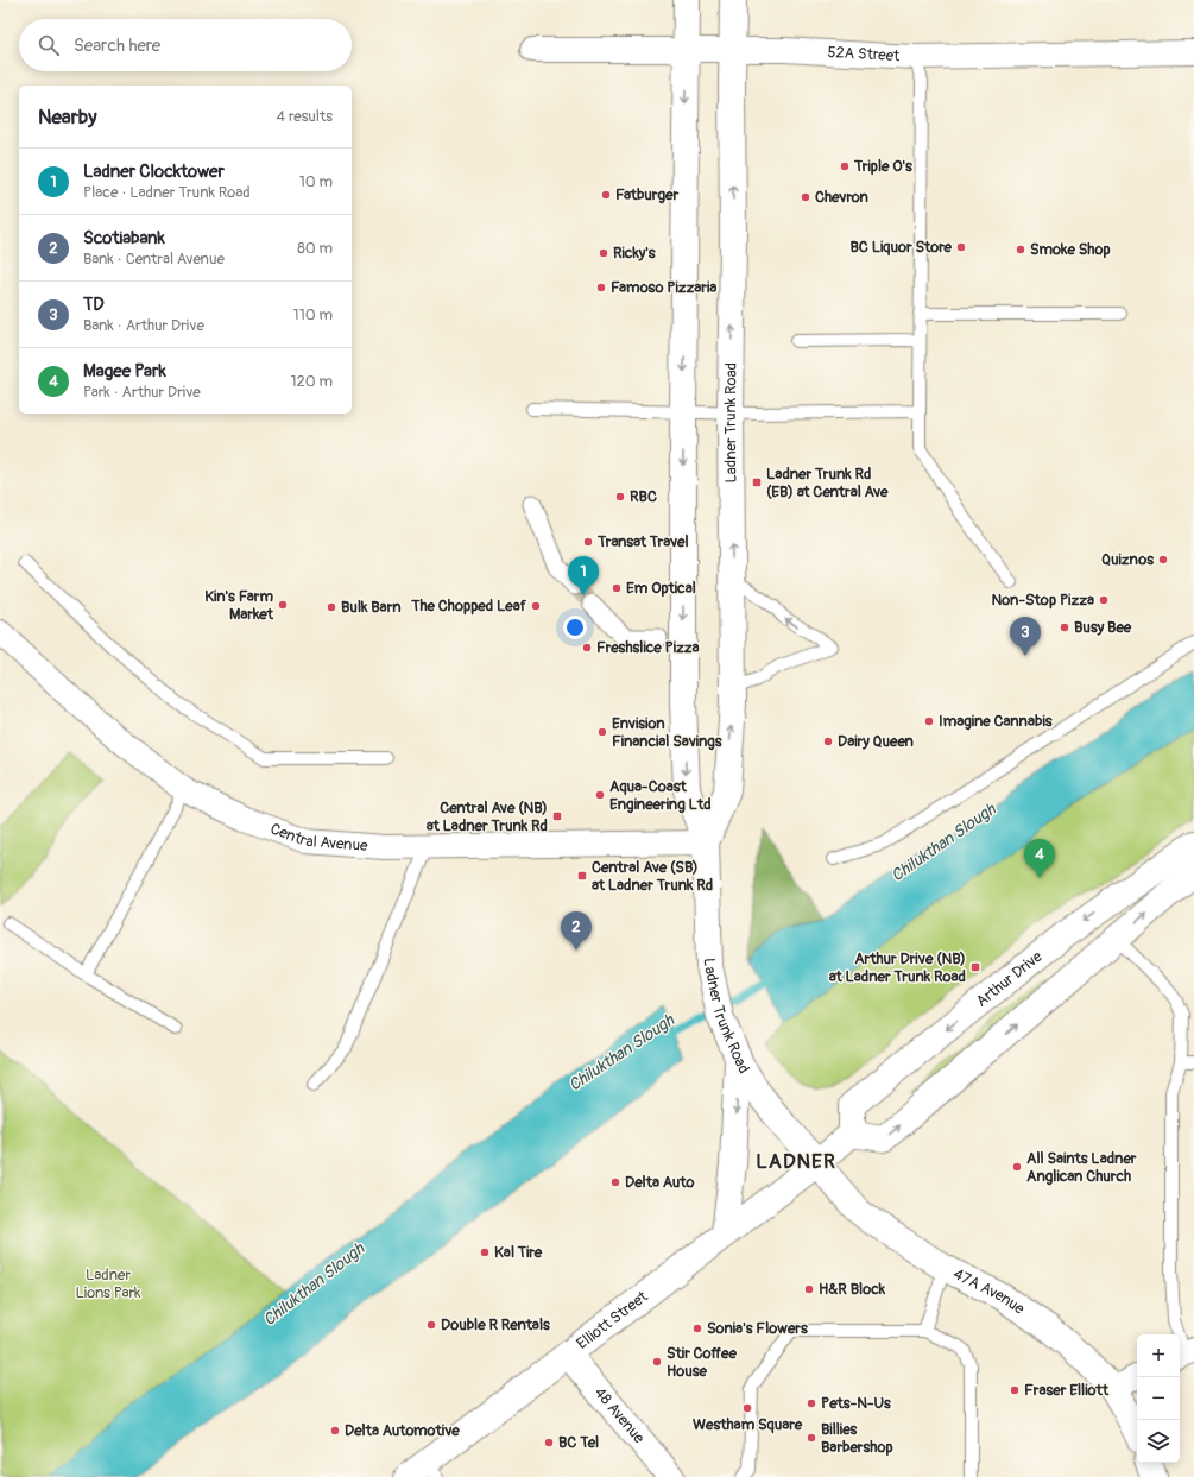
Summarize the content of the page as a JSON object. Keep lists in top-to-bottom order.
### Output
{
  "streets": {
    "main road": [
      "Ladner Trunk Road",
      "Arthur Drive",
      "47A Avenue",
      "Elliott Street",
      "48 Avenue"
    ],
    "street": ["52A Street", "Central Avenue"]
  },
  "crossings": [
    ["52A Street", "Ladner Trunk Road"],
    ["Ladner Trunk Road", "Central Avenue"],
    ["Ladner Trunk Road", "47A Avenue"],
    ["Ladner Trunk Road", "Elliott Street"],
    ["47A Avenue", "Elliott Street"],
    ["Elliott Street", "48 Avenue"]
  ],
  "districts": ["LADNER"],
  "water": ["Chilukthan Slough"],
  "parks": ["Ladner Lions Park"],
  "places": {
    "other": [
      "Triple O's",
      "Fatburger",
      "Chevron",
      "BC Liquor Store",
      "Smoke Shop",
      "Ricky's",
      "Famoso Pizzaria",
      "RBC",
      "Transat Travel",
      "Quiznos",
      "Em Optical",
      "Non-Stop Pizza",
      "Kin's Farm Market",
      "The Chopped Leaf",
      "Bulk Barn",
      "Busy Bee",
      "Freshslice Pizza",
      "Imagine Cannabis",
      "Envision Financial Savings",
      "Dairy Queen",
      "Aqua-Coast Engineering Ltd",
      "All Saints Ladner Anglican Church",
      "Delta Auto",
      "Kal Tire",
      "H&R Block",
      "Double R Rentals",
      "Sonia's Flowers",
      "Stir Coffee House",
      "Fraser Elliott",
      "Pets-N-Us",
      "Westham Square",
      "Delta Automotive",
      "Billies Barbershop",
      "BC Tel"
    ],
    "transit": [
      "Ladner Trunk Rd (EB) at Central Ave",
      "Central Ave (NB) at Ladner Trunk Rd",
      "Central Ave (SB) at Ladner Trunk Rd",
      "Arthur Drive (NB) at Ladner Trunk Road"
    ]
  },
  "page": {
    "search": "Search here",
    "heading": ["Nearby", "4 results"],
    "list": [
      {
        "mark": "1",
        "name": "Ladner Clocktower",
        "note": "Place · Ladner Trunk Road",
        "value": "10 m"
      },
      {
        "mark": "2",
        "name": "Scotiabank",
        "note": "Bank · Central Avenue",
        "value": "80 m"
      },
      {
        "mark": "3",
        "name": "TD",
        "note": "Bank · Arthur Drive",
        "value": "110 m"
      },
      {
        "mark": "4",
        "name": "Magee Park",
        "note": "Park · Arthur Drive",
        "value": "120 m"
      }
    ],
    "pins": [
      "1",
      "3",
      "4",
      "2"
    ],
    "map_buttons": ["+", "−"]
  }
}
